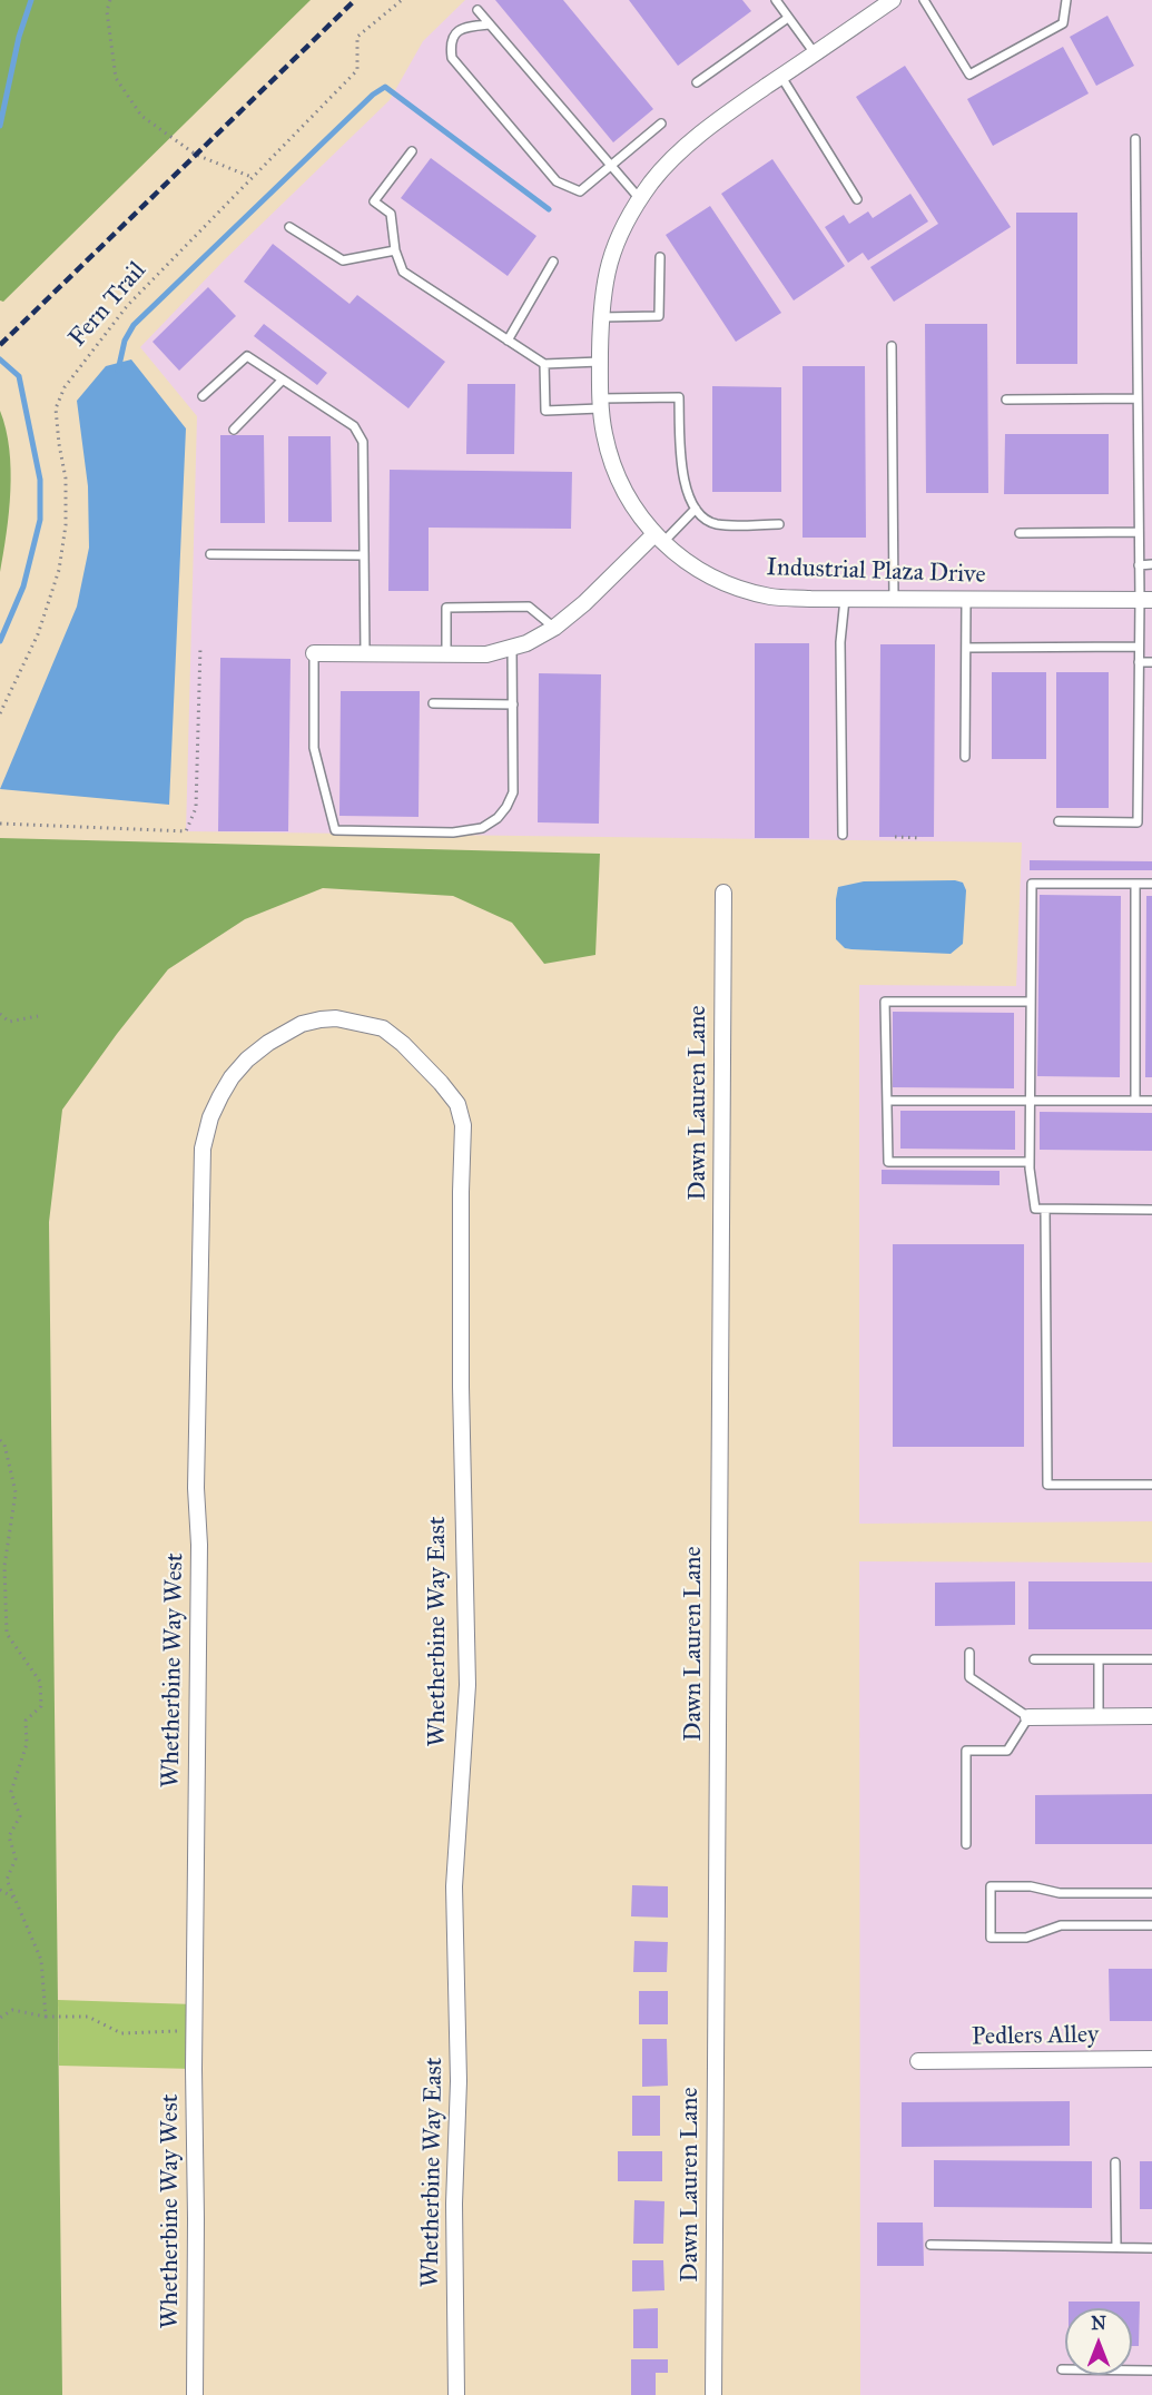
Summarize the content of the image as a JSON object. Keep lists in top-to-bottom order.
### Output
{
  "streets": {
    "street": [
      "Industrial Plaza Drive",
      "Dawn Lauren Lane",
      "Whetherbine Way East",
      "Whetherbine Way West",
      "Pedlers Alley"
    ],
    "path": ["Fern Trail"]
  },
  "crossings": [
    ["Whetherbine Way East", "Whetherbine Way West"]
  ],
  "north": "top"
}
